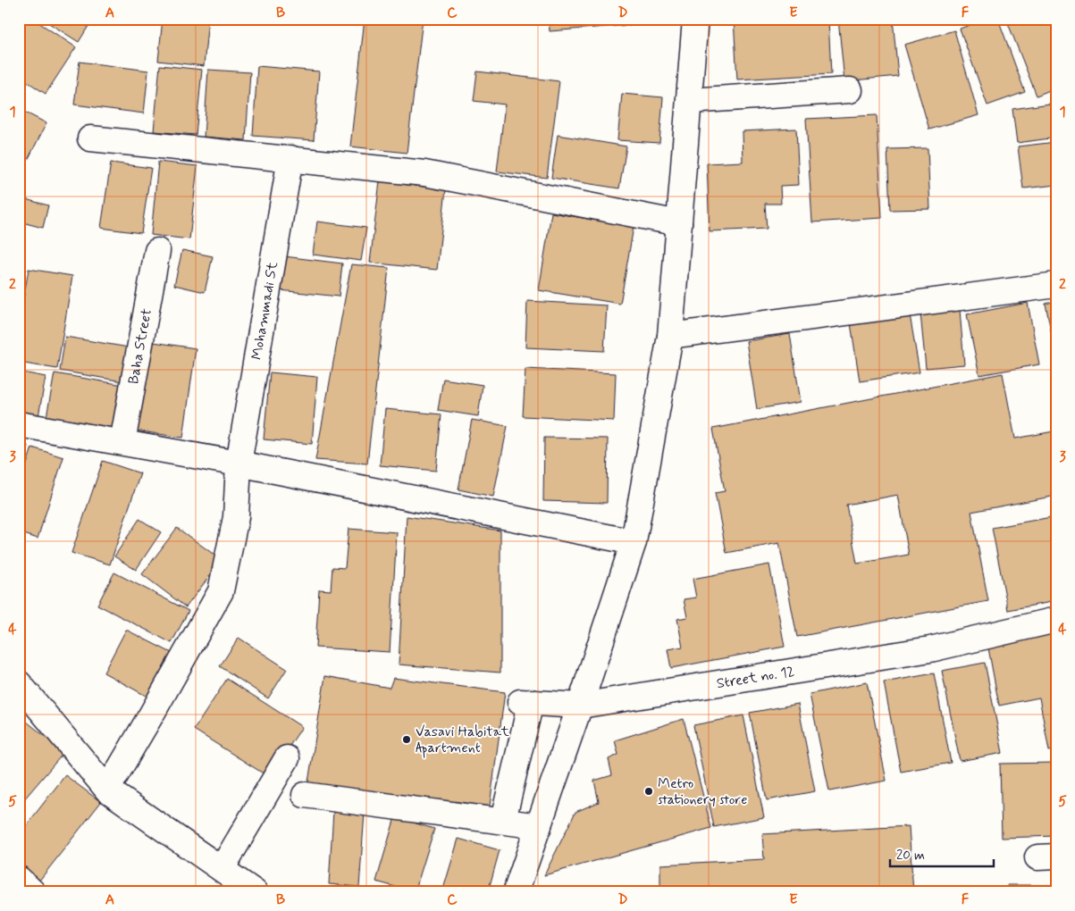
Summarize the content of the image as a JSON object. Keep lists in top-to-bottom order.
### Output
{
  "streets": {
    "street": ["Mohammadi St", "Baha Street", "Street no. 12"]
  },
  "places": ["Vasavi Habitat Apartment", "Metro stationery store"],
  "scale_bar": "20 m",
  "grid": {
    "columns": [
      "A",
      "B",
      "C",
      "D",
      "E",
      "F"
    ],
    "rows": [
      "1",
      "2",
      "3",
      "4",
      "5"
    ]
  }
}
